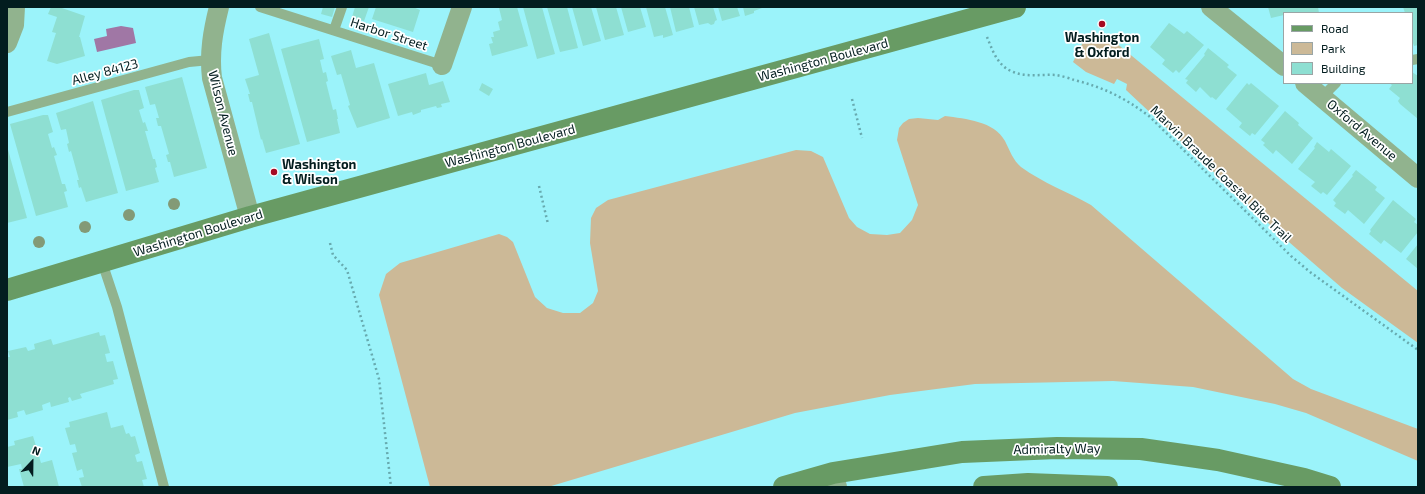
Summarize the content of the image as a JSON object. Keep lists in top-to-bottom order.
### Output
{
  "streets": {
    "main road": ["Washington Boulevard", "Admiralty Way"],
    "street": ["Wilson Avenue", "Oxford Avenue"],
    "lane": ["Harbor Street", "Alley 84123"],
    "path": ["Marvin Braude Coastal Bike Trail"]
  },
  "crossings": [
    ["Washington Boulevard", "Wilson Avenue"],
    ["Alley 84123", "Wilson Avenue"]
  ],
  "places": ["Washington & Oxford", "Washington & Wilson"],
  "legend": ["Road", "Park", "Building"],
  "north": "top"
}
